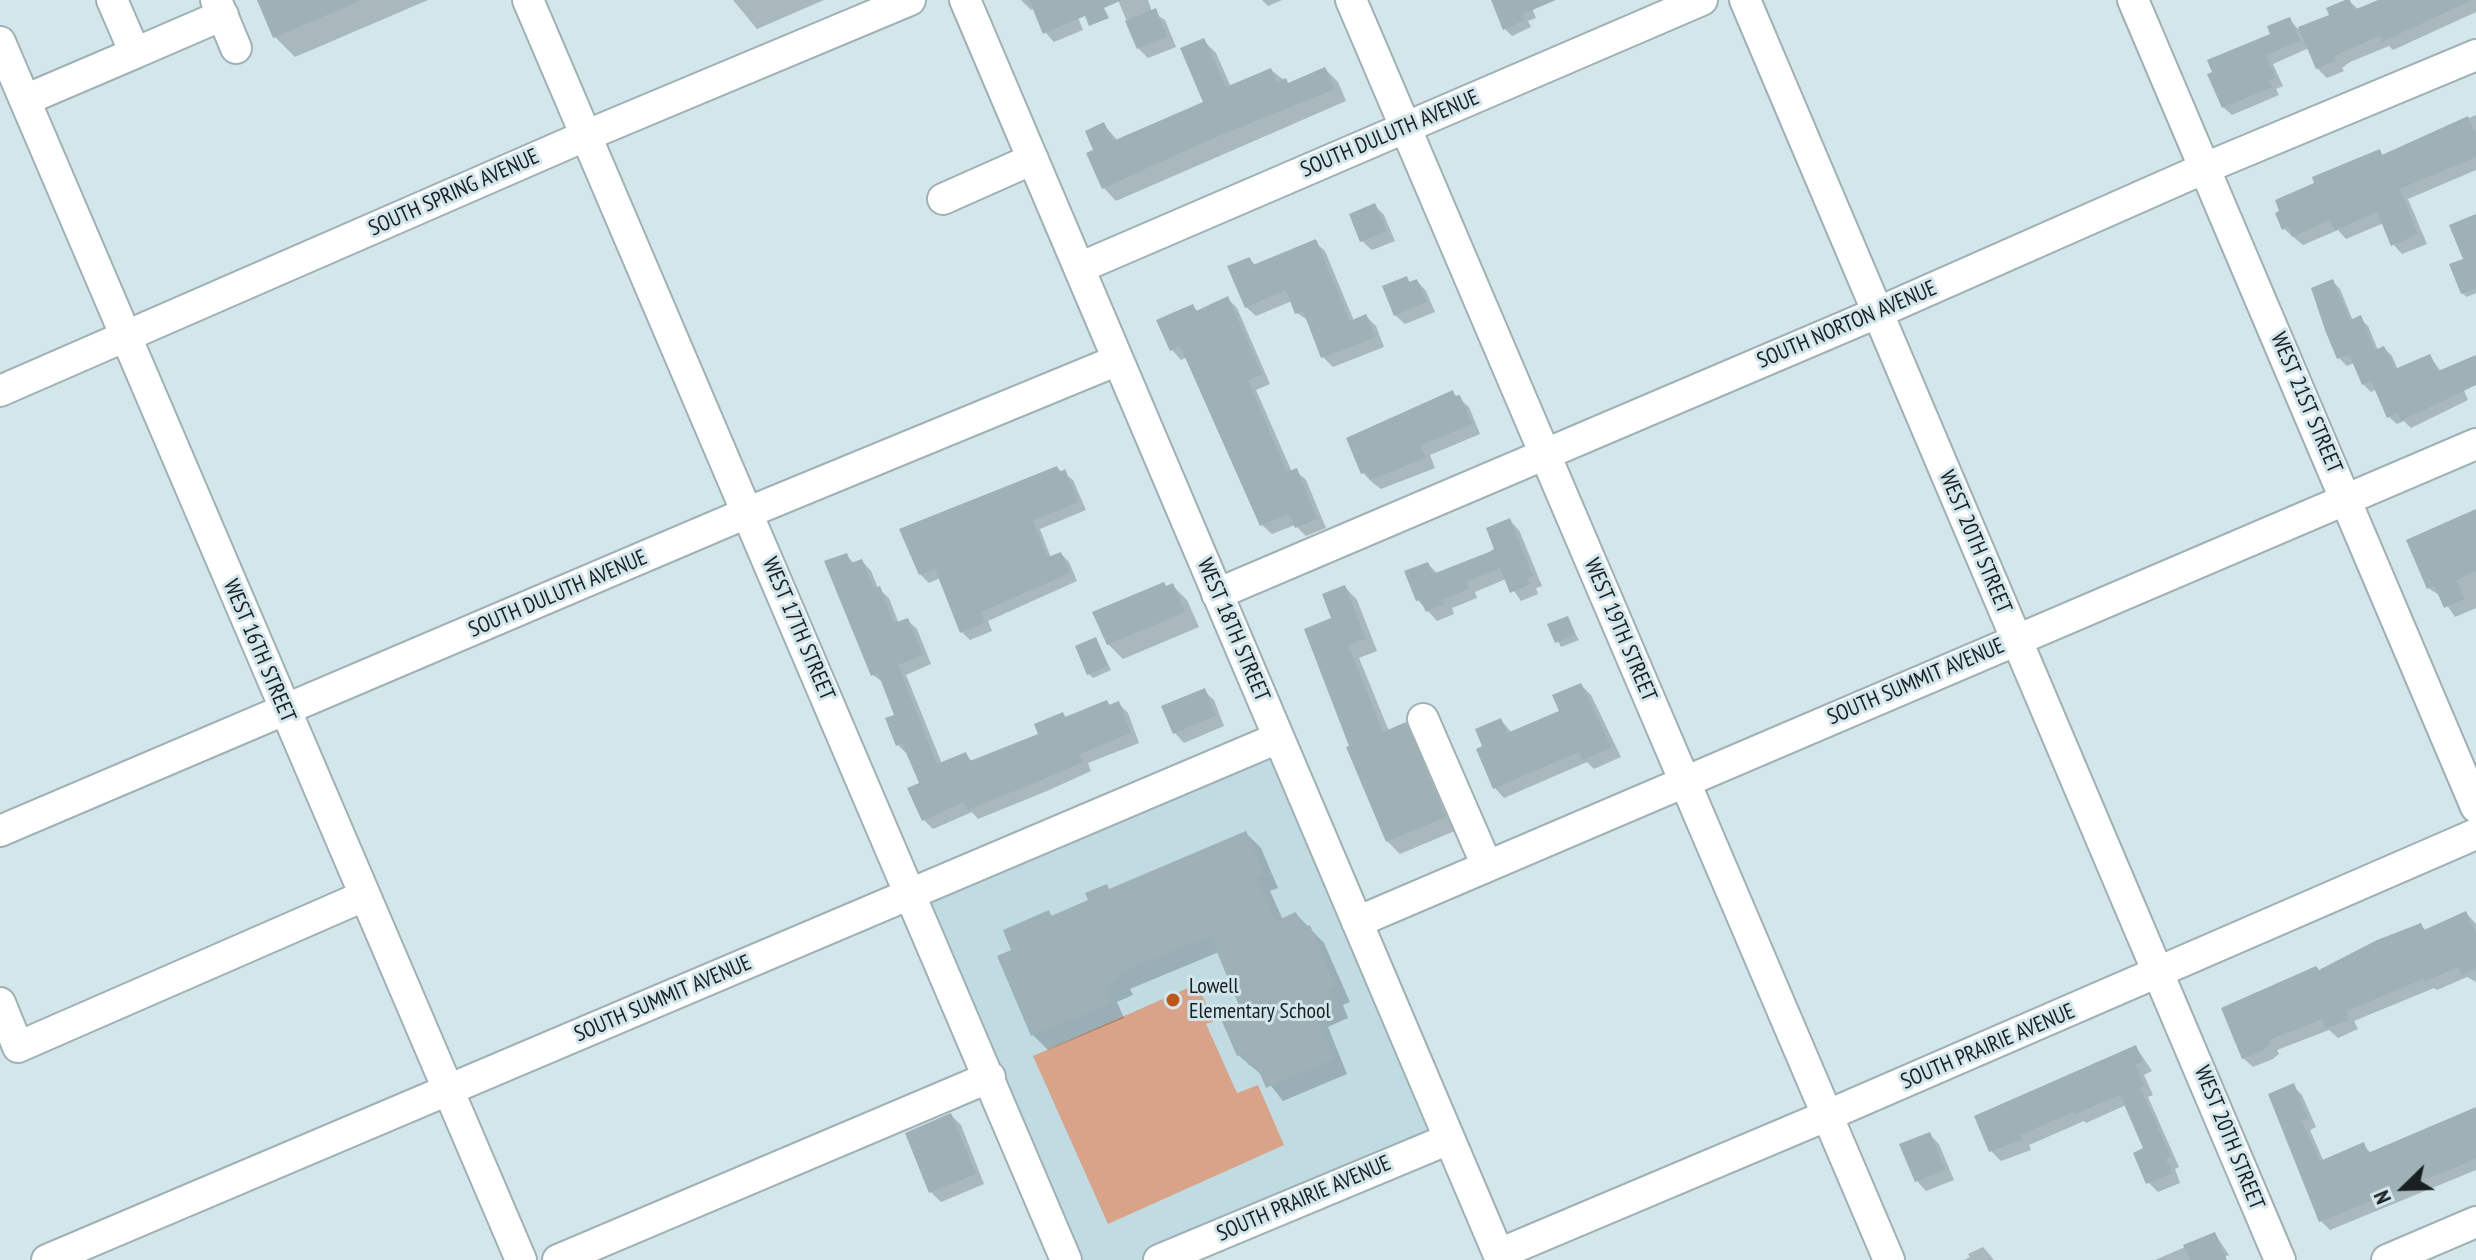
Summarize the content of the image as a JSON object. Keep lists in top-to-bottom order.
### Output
{
  "streets": {
    "street": [
      "SOUTH DULUTH AVENUE",
      "SOUTH SPRING AVENUE",
      "SOUTH NORTON AVENUE",
      "WEST 21ST STREET",
      "WEST 20TH STREET",
      "WEST 17TH STREET",
      "WEST 18TH STREET",
      "WEST 19TH STREET",
      "WEST 16TH STREET",
      "SOUTH SUMMIT AVENUE",
      "SOUTH PRAIRIE AVENUE"
    ]
  },
  "crossings": [
    ["SOUTH DULUTH AVENUE", "WEST 17TH STREET"],
    ["SOUTH DULUTH AVENUE", "WEST 18TH STREET"],
    ["SOUTH DULUTH AVENUE", "WEST 19TH STREET"],
    ["SOUTH DULUTH AVENUE", "WEST 16TH STREET"],
    ["SOUTH SPRING AVENUE", "WEST 17TH STREET"],
    ["SOUTH SPRING AVENUE", "WEST 16TH STREET"],
    ["SOUTH NORTON AVENUE", "WEST 21ST STREET"],
    ["SOUTH NORTON AVENUE", "WEST 20TH STREET"],
    ["SOUTH NORTON AVENUE", "WEST 18TH STREET"],
    ["SOUTH NORTON AVENUE", "WEST 19TH STREET"],
    ["WEST 21ST STREET", "SOUTH SUMMIT AVENUE"],
    ["WEST 20TH STREET", "SOUTH SUMMIT AVENUE"],
    ["WEST 20TH STREET", "SOUTH PRAIRIE AVENUE"],
    ["WEST 17TH STREET", "SOUTH SUMMIT AVENUE"],
    ["WEST 18TH STREET", "SOUTH SUMMIT AVENUE"],
    ["WEST 18TH STREET", "SOUTH PRAIRIE AVENUE"],
    ["WEST 19TH STREET", "SOUTH SUMMIT AVENUE"],
    ["WEST 19TH STREET", "SOUTH PRAIRIE AVENUE"],
    ["WEST 16TH STREET", "SOUTH SUMMIT AVENUE"]
  ],
  "places": ["Lowell Elementary School"],
  "north": "bottom left"
}
